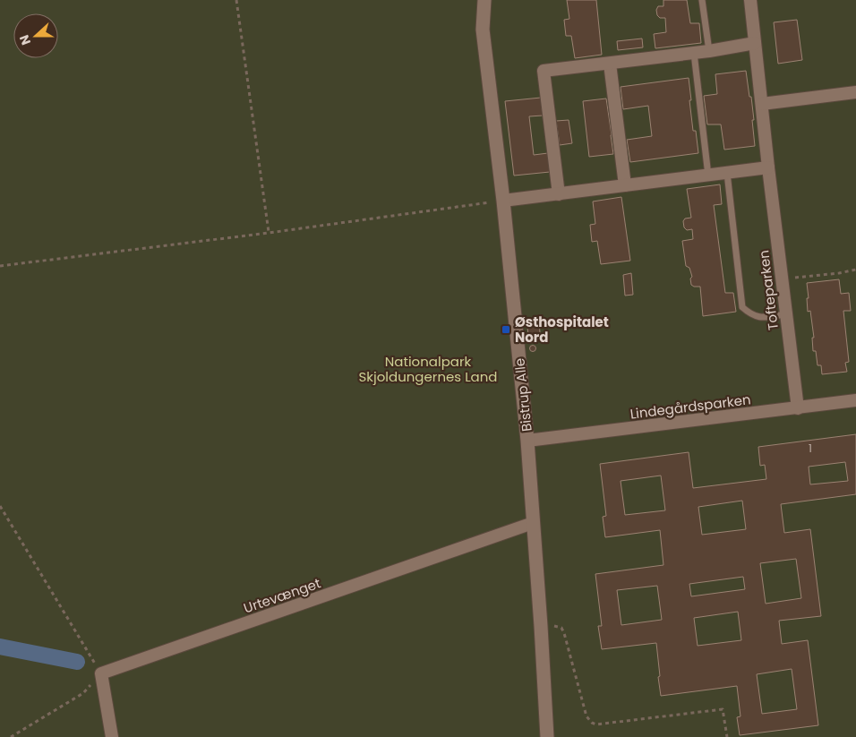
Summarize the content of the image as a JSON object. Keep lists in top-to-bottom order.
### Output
{
  "streets": {
    "street": [
      "Tofteparken",
      "Bistrup Alle",
      "Lindegårdsparken",
      "Urtevænget"
    ]
  },
  "crossings": [
    ["Tofteparken", "Lindegårdsparken"],
    ["Bistrup Alle", "Lindegårdsparken"],
    ["Bistrup Alle", "Urtevænget"]
  ],
  "parks": ["Nationalpark Skjoldungernes Land"],
  "places": {
    "transit": ["Østhospitalet Nord"]
  },
  "house_numbers": ["1"],
  "north": "left"
}
